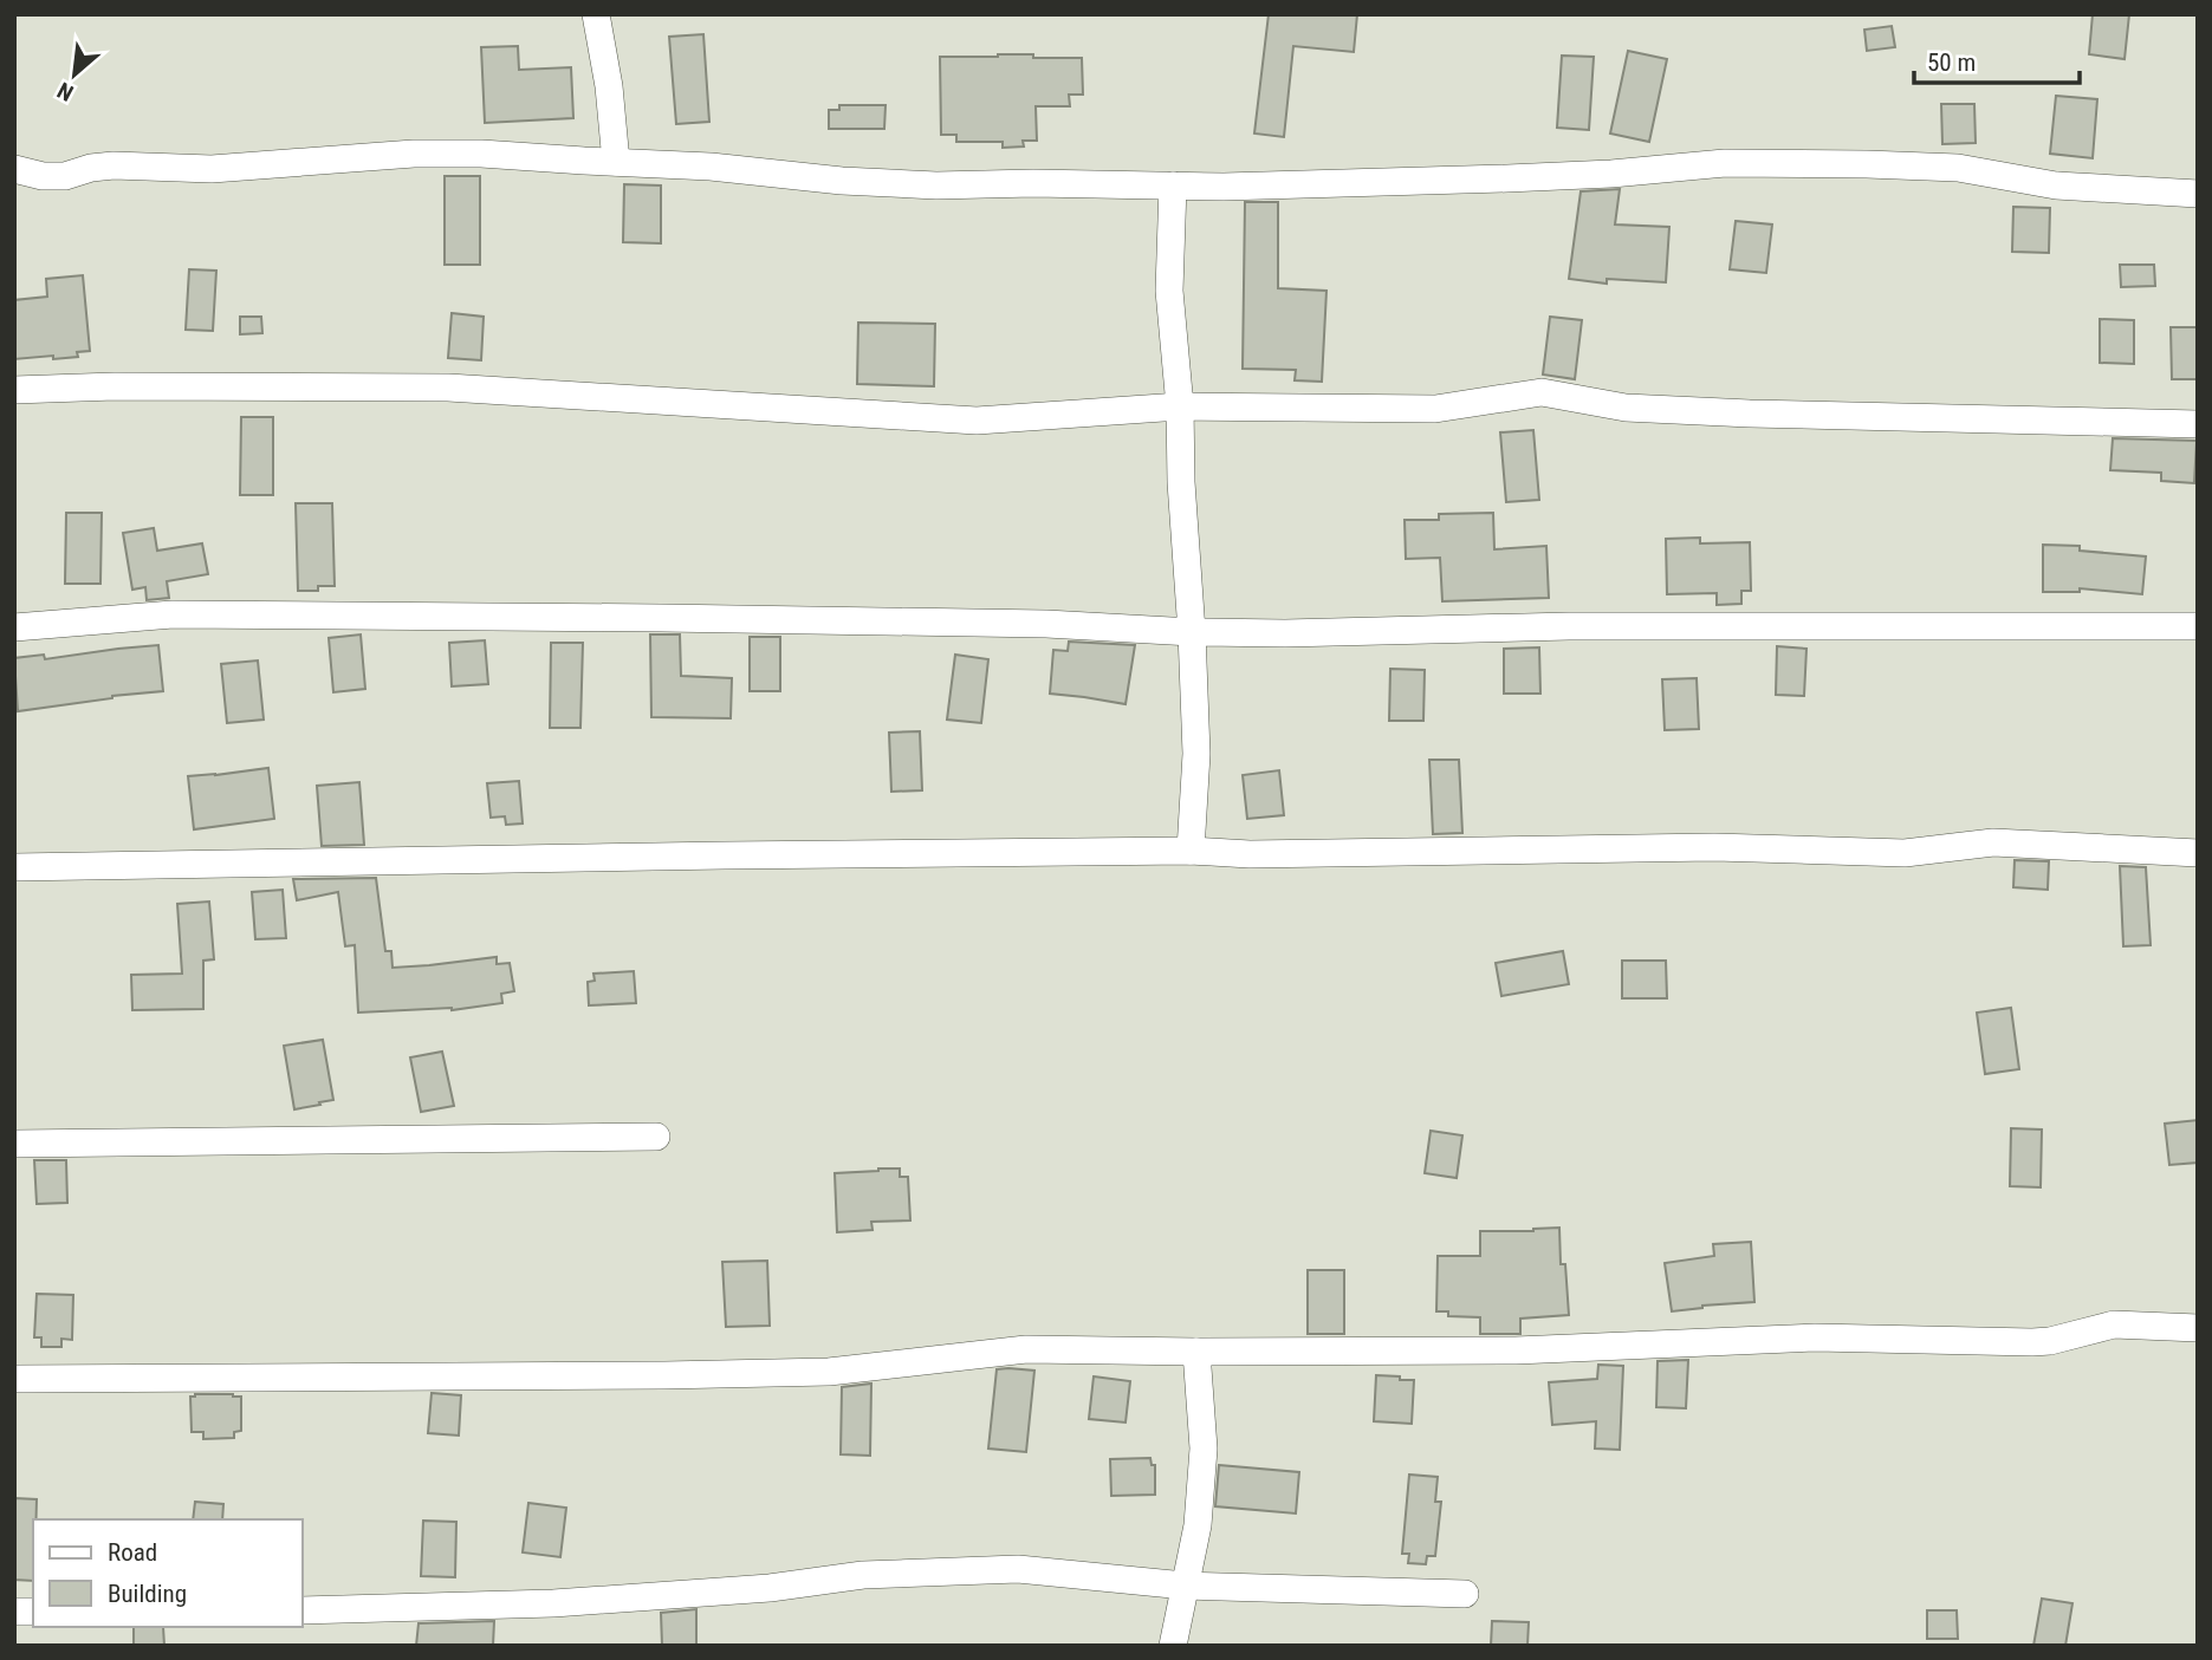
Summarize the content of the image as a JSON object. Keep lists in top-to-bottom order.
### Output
{
  "legend": ["Road", "Building"],
  "scale_bar": "50 m",
  "north": "bottom left"
}
